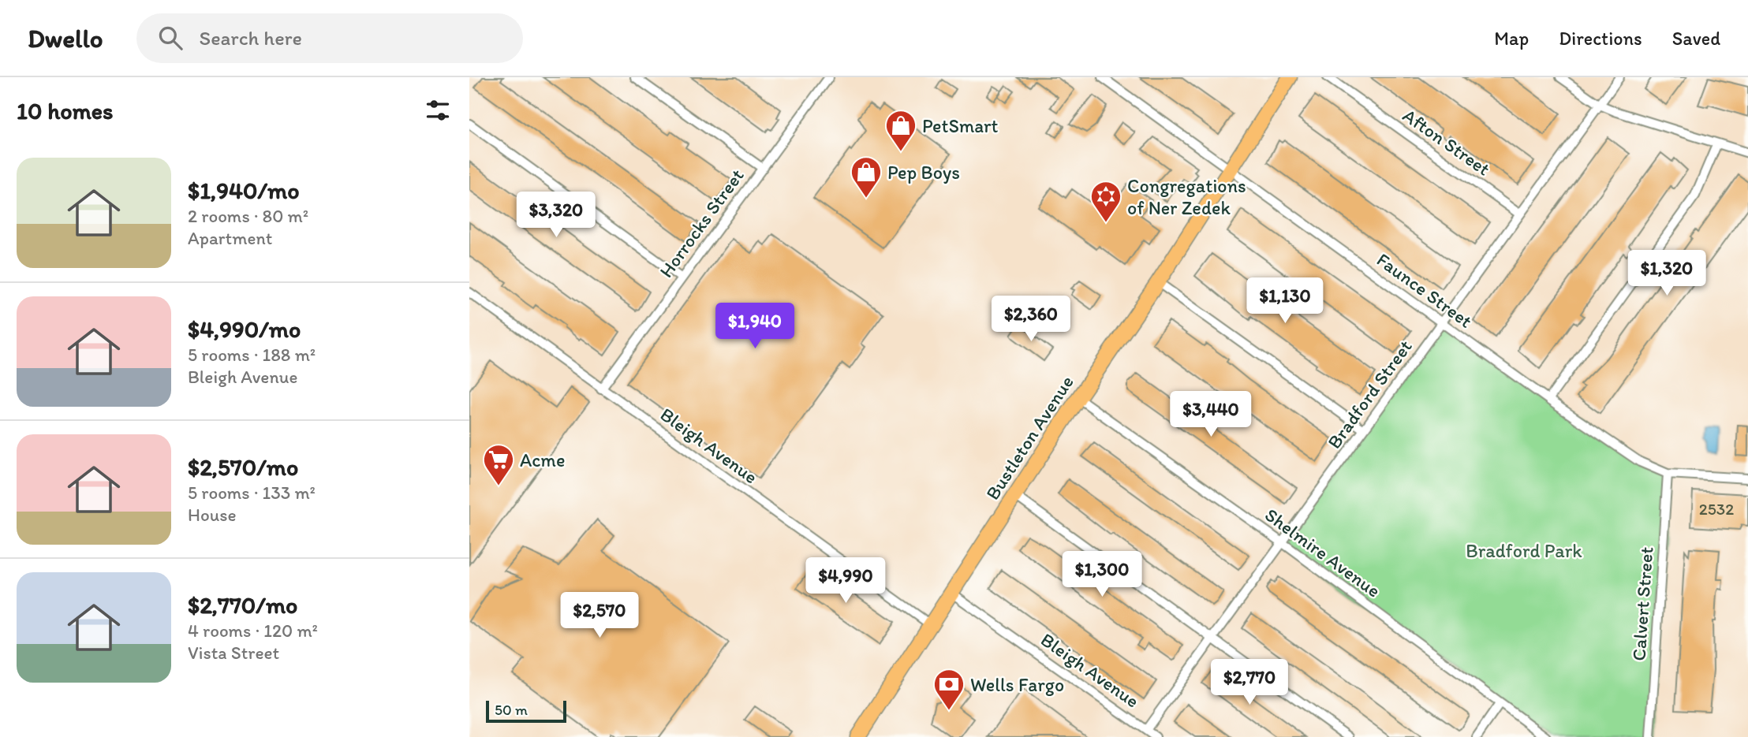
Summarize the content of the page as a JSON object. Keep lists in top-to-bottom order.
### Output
{
  "streets": {
    "main road": ["Bustleton Avenue"],
    "street": [
      "Afton Street",
      "Horrocks Street",
      "Faunce Street",
      "Bradford Street",
      "Bleigh Avenue",
      "Shelmire Avenue",
      "Calvert Street"
    ]
  },
  "crossings": [
    ["Afton Street", "Bradford Street"],
    ["Horrocks Street", "Bleigh Avenue"],
    ["Faunce Street", "Bradford Street"],
    ["Faunce Street", "Bustleton Avenue"],
    ["Faunce Street", "Calvert Street"],
    ["Bradford Street", "Bleigh Avenue"],
    ["Bradford Street", "Shelmire Avenue"],
    ["Bustleton Avenue", "Bleigh Avenue"],
    ["Bustleton Avenue", "Shelmire Avenue"]
  ],
  "parks": ["Bradford Park"],
  "places": {
    "shop": ["PetSmart", "Pep Boys"],
    "synagogue": ["Congregations of Ner Zedek"],
    "supermarket": ["Acme"],
    "bank": ["Wells Fargo"]
  },
  "house_numbers": ["2532"],
  "scale_bar": "50 m",
  "page": {
    "header": "Dwello",
    "search": "Search here",
    "nav": ["Map", "Directions", "Saved"],
    "heading": "10 homes",
    "list": [
      {
        "name": "$1,940/mo",
        "note": "2 rooms · 80 m² · Apartment"
      },
      {
        "name": "$4,990/mo",
        "note": "5 rooms · 188 m² · Bleigh Avenue"
      },
      {
        "name": "$2,570/mo",
        "note": "5 rooms · 133 m² · House"
      },
      {
        "name": "$2,770/mo",
        "note": "4 rooms · 120 m² · Vista Street"
      }
    ],
    "price": [
      "$3,320",
      "$1,320",
      "$1,130",
      "$2,360",
      "$1,940",
      "$3,440",
      "$1,300",
      "$4,990",
      "$2,570",
      "$2,770"
    ],
    "scale": "50 m"
  }
}
